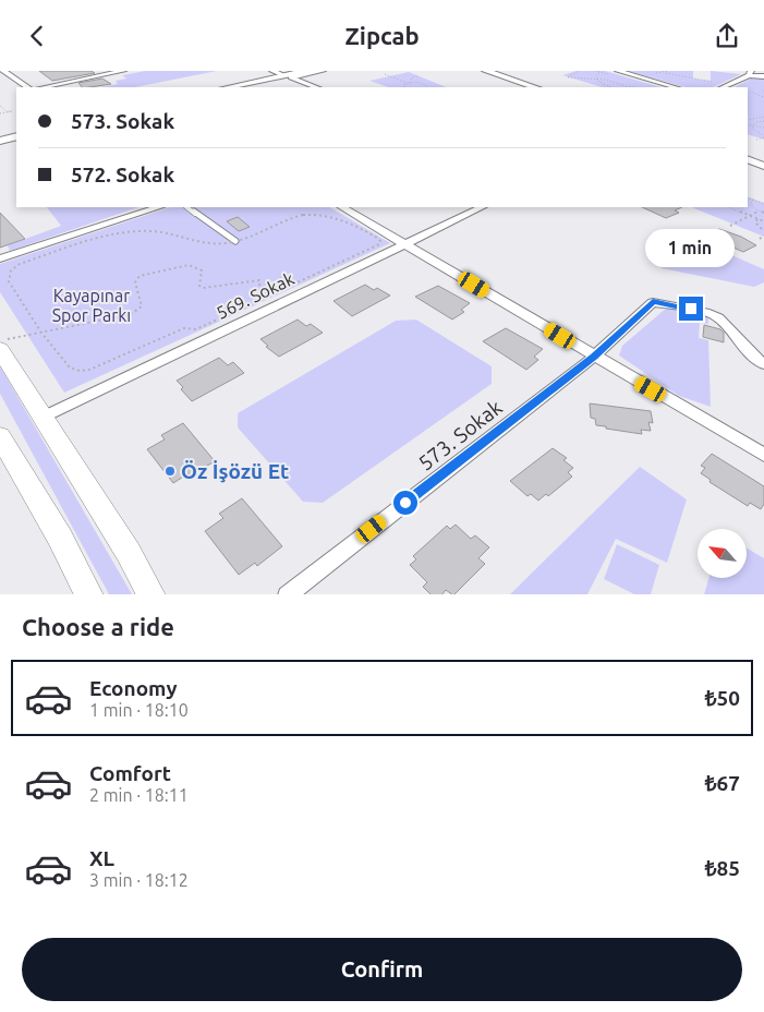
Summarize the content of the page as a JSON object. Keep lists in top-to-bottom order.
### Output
{
  "streets": {
    "street": ["569. Sokak", "573. Sokak"]
  },
  "parks": ["Kayapınar Spor Parkı"],
  "places": ["Öz İşözü Et"],
  "north": "top left",
  "page": {
    "header": "Zipcab",
    "banner": ["573. Sokak", "572. Sokak"],
    "bubble": "1 min",
    "heading": "Choose a ride",
    "list": [
      {
        "name": "Economy",
        "note": "1 min · 18:10",
        "value": "₺50"
      },
      {
        "name": "Comfort",
        "note": "2 min · 18:11",
        "value": "₺67"
      },
      {
        "name": "XL",
        "note": "3 min · 18:12",
        "value": "₺85"
      }
    ],
    "buttons": "Confirm"
  }
}
